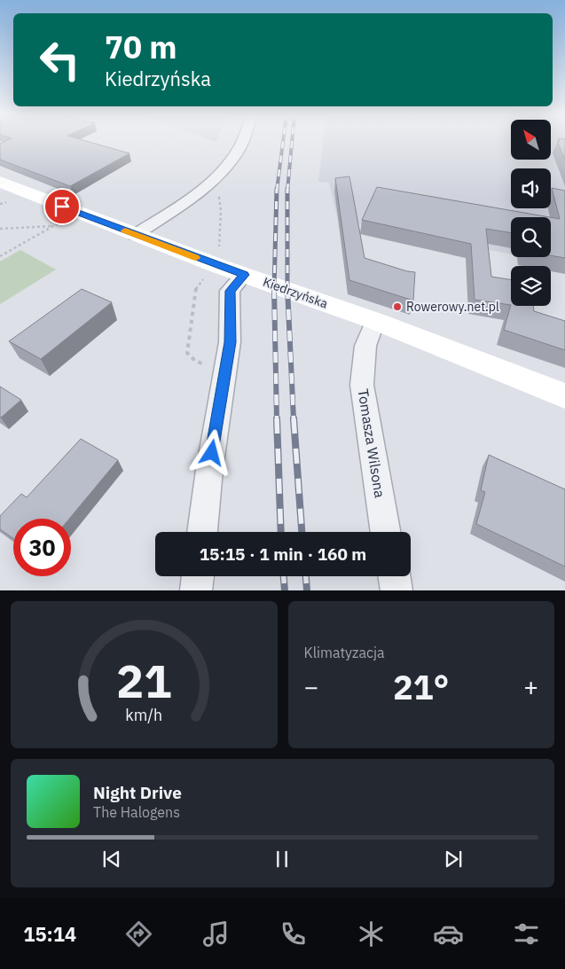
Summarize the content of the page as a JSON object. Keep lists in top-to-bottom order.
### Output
{
  "streets": {
    "street": ["Kiedrzyńska", "Tomasza Wilsona"]
  },
  "crossings": [
    ["Kiedrzyńska", "Tomasza Wilsona"]
  ],
  "places": ["Rowerowy.net.pl"],
  "north": "top left",
  "page": {
    "turn": ["70 m", "Kiedrzyńska"],
    "limit": "30",
    "trip": "15:15 · 1 min · 160 m",
    "tile": "Klimatyzacja",
    "heat": ["−", "21°", "+"],
    "song": ["Night Drive", "The Halogens"],
    "tabs": "15:14",
    "gauge": ["21", "km/h"]
  }
}
